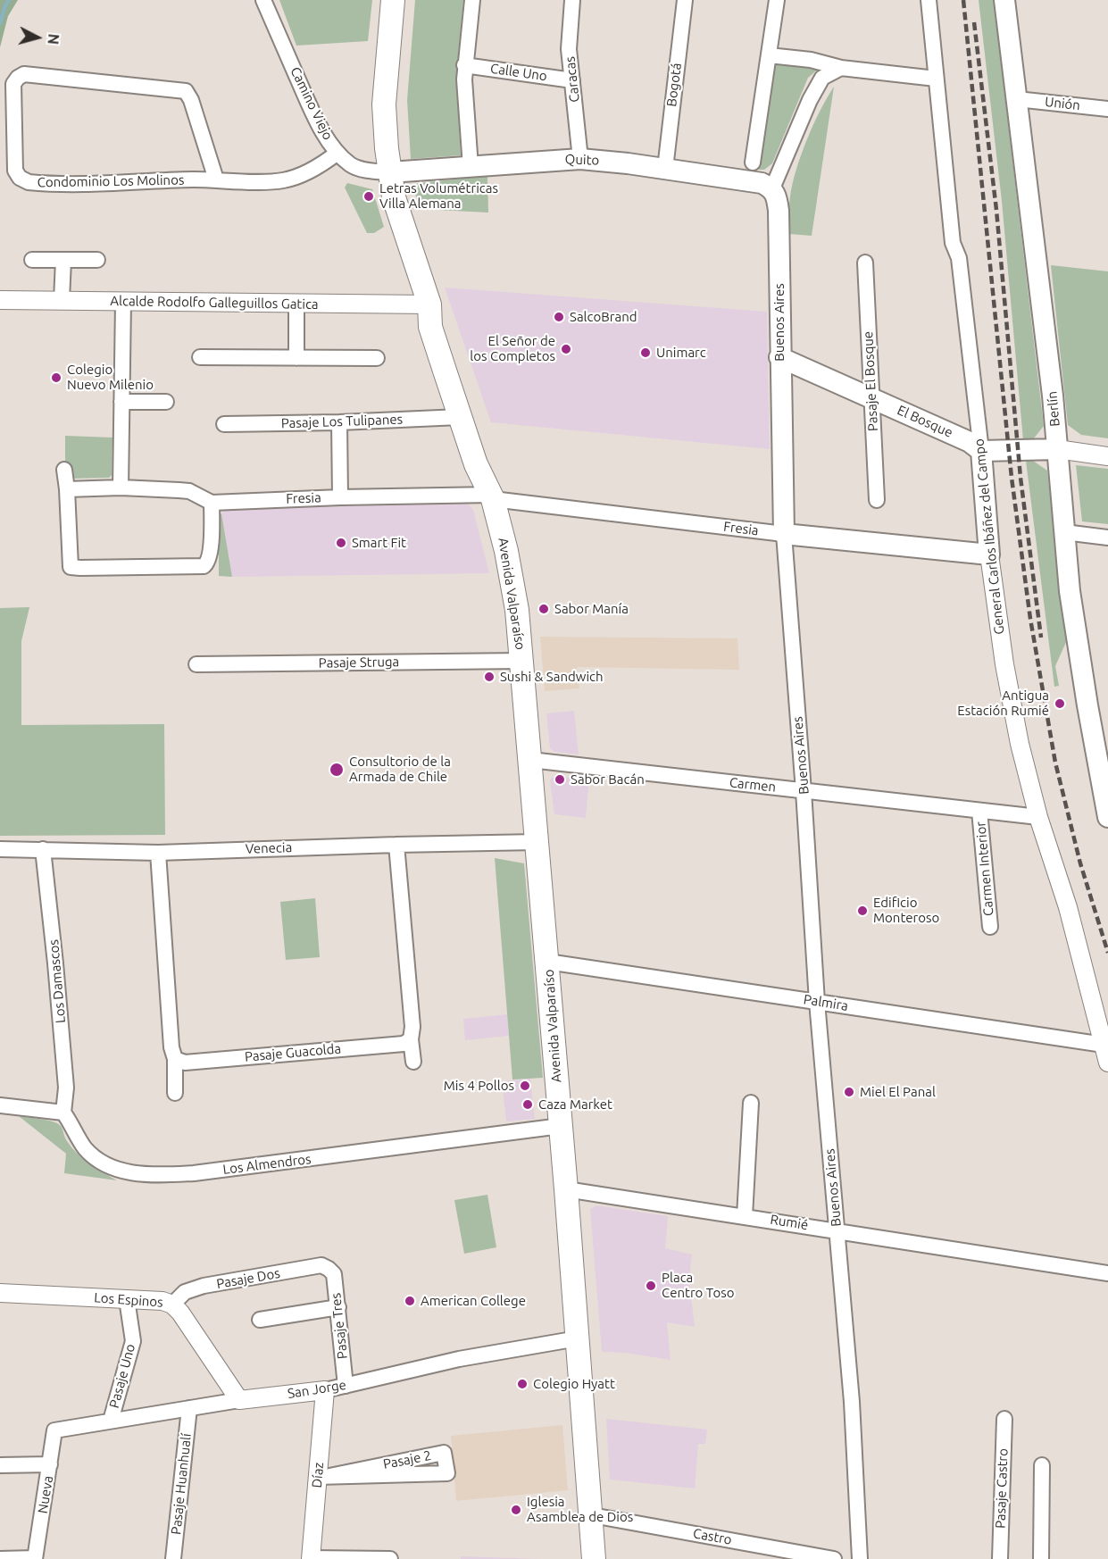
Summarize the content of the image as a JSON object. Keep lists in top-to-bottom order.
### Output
{
  "streets": {
    "main road": [
      "Quito",
      "Buenos Aires",
      "Berlín",
      "El Bosque",
      "Fresia",
      "General Carlos Ibáñez del Campo",
      "Avenida Valparaíso"
    ],
    "street": [
      "Calle Uno",
      "Caracas",
      "Bogotá",
      "Camino Viejo",
      "Unión",
      "Condominio Los Molinos",
      "Alcalde Rodolfo Galleguillos Gatica",
      "Pasaje El Bosque",
      "Pasaje Los Tulipanes",
      "Pasaje Struga",
      "Carmen",
      "Venecia",
      "Carmen Interior",
      "Los Damascos",
      "Palmira",
      "Pasaje Guacolda",
      "Los Almendros",
      "Rumié",
      "Pasaje Dos",
      "Los Espinos",
      "Pasaje Tres",
      "Pasaje Uno",
      "San Jorge",
      "Pasaje 2",
      "Díaz",
      "Pasaje Huanhualí",
      "Pasaje Castro",
      "Nueva",
      "Castro"
    ]
  },
  "crossings": [
    ["Calle Uno", "Caracas"],
    ["Caracas", "Quito"],
    ["Bogotá", "Quito"],
    ["Camino Viejo", "Quito"],
    ["Camino Viejo", "Condominio Los Molinos"],
    ["Camino Viejo", "Avenida Valparaíso"],
    ["Unión", "Berlín"],
    ["Quito", "Buenos Aires"],
    ["Quito", "Avenida Valparaíso"],
    ["Alcalde Rodolfo Galleguillos Gatica", "Avenida Valparaíso"],
    ["Buenos Aires", "El Bosque"],
    ["Buenos Aires", "Fresia"],
    ["Buenos Aires", "Carmen"],
    ["Buenos Aires", "Palmira"],
    ["Buenos Aires", "Rumié"],
    ["Pasaje El Bosque", "El Bosque"],
    ["Pasaje Los Tulipanes", "Avenida Valparaíso"],
    ["El Bosque", "General Carlos Ibáñez del Campo"],
    ["Fresia", "General Carlos Ibáñez del Campo"],
    ["Fresia", "Avenida Valparaíso"],
    ["General Carlos Ibáñez del Campo", "Carmen"],
    ["General Carlos Ibáñez del Campo", "Palmira"],
    ["Avenida Valparaíso", "Pasaje Struga"],
    ["Avenida Valparaíso", "Carmen"],
    ["Avenida Valparaíso", "Venecia"],
    ["Avenida Valparaíso", "Palmira"],
    ["Avenida Valparaíso", "Los Almendros"],
    ["Avenida Valparaíso", "Rumié"],
    ["Avenida Valparaíso", "San Jorge"],
    ["Avenida Valparaíso", "Castro"],
    ["Carmen", "Carmen Interior"],
    ["Venecia", "Los Damascos"],
    ["Los Damascos", "Los Almendros"],
    ["Pasaje Dos", "Los Espinos"],
    ["Pasaje Dos", "Pasaje Tres"],
    ["Los Espinos", "Pasaje Uno"],
    ["Los Espinos", "San Jorge"],
    ["Pasaje Tres", "San Jorge"],
    ["Pasaje Uno", "San Jorge"],
    ["San Jorge", "Díaz"],
    ["San Jorge", "Pasaje Huanhualí"],
    ["San Jorge", "Nueva"],
    ["Pasaje 2", "Díaz"]
  ],
  "places": [
    "Letras Volumétricas Villa Alemana",
    "SalcoBrand",
    "El Señor de los Completos",
    "Unimarc",
    "Colegio Nuevo Milenio",
    "Smart Fit",
    "Sabor Manía",
    "Sushi & Sandwich",
    "Antigua Estación Rumié",
    "Consultorio de la Armada de Chile",
    "Sabor Bacán",
    "Edificio Monteroso",
    "Mis 4 Pollos",
    "Miel El Panal",
    "Caza Market",
    "Placa Centro Toso",
    "American College",
    "Colegio Hyatt",
    "Iglesia Asamblea de Dios"
  ],
  "north": "right"
}
